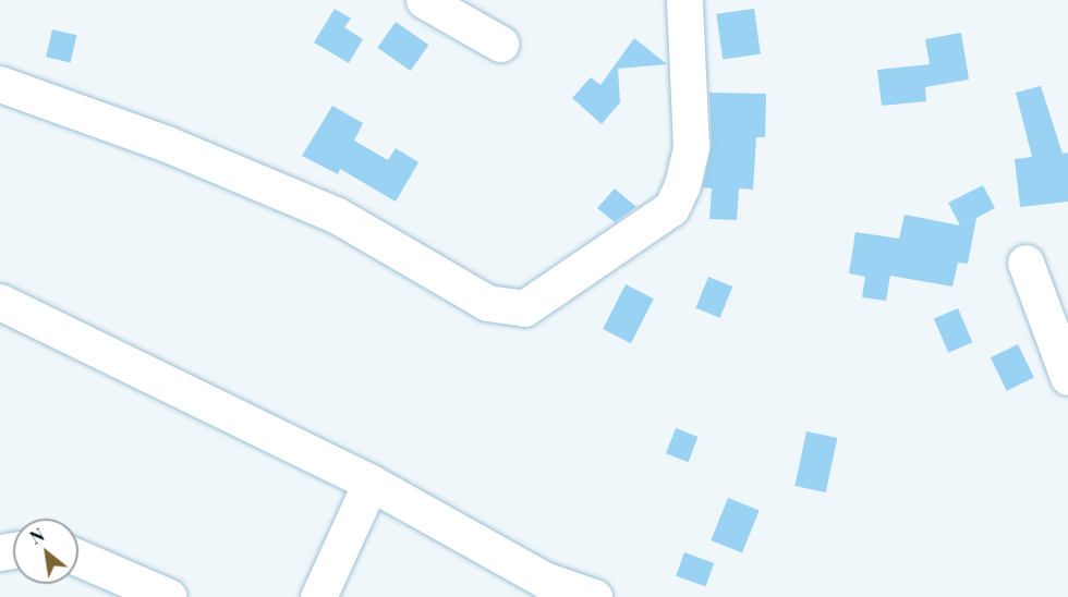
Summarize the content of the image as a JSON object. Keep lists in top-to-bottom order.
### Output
{
  "north": "top left"
}
